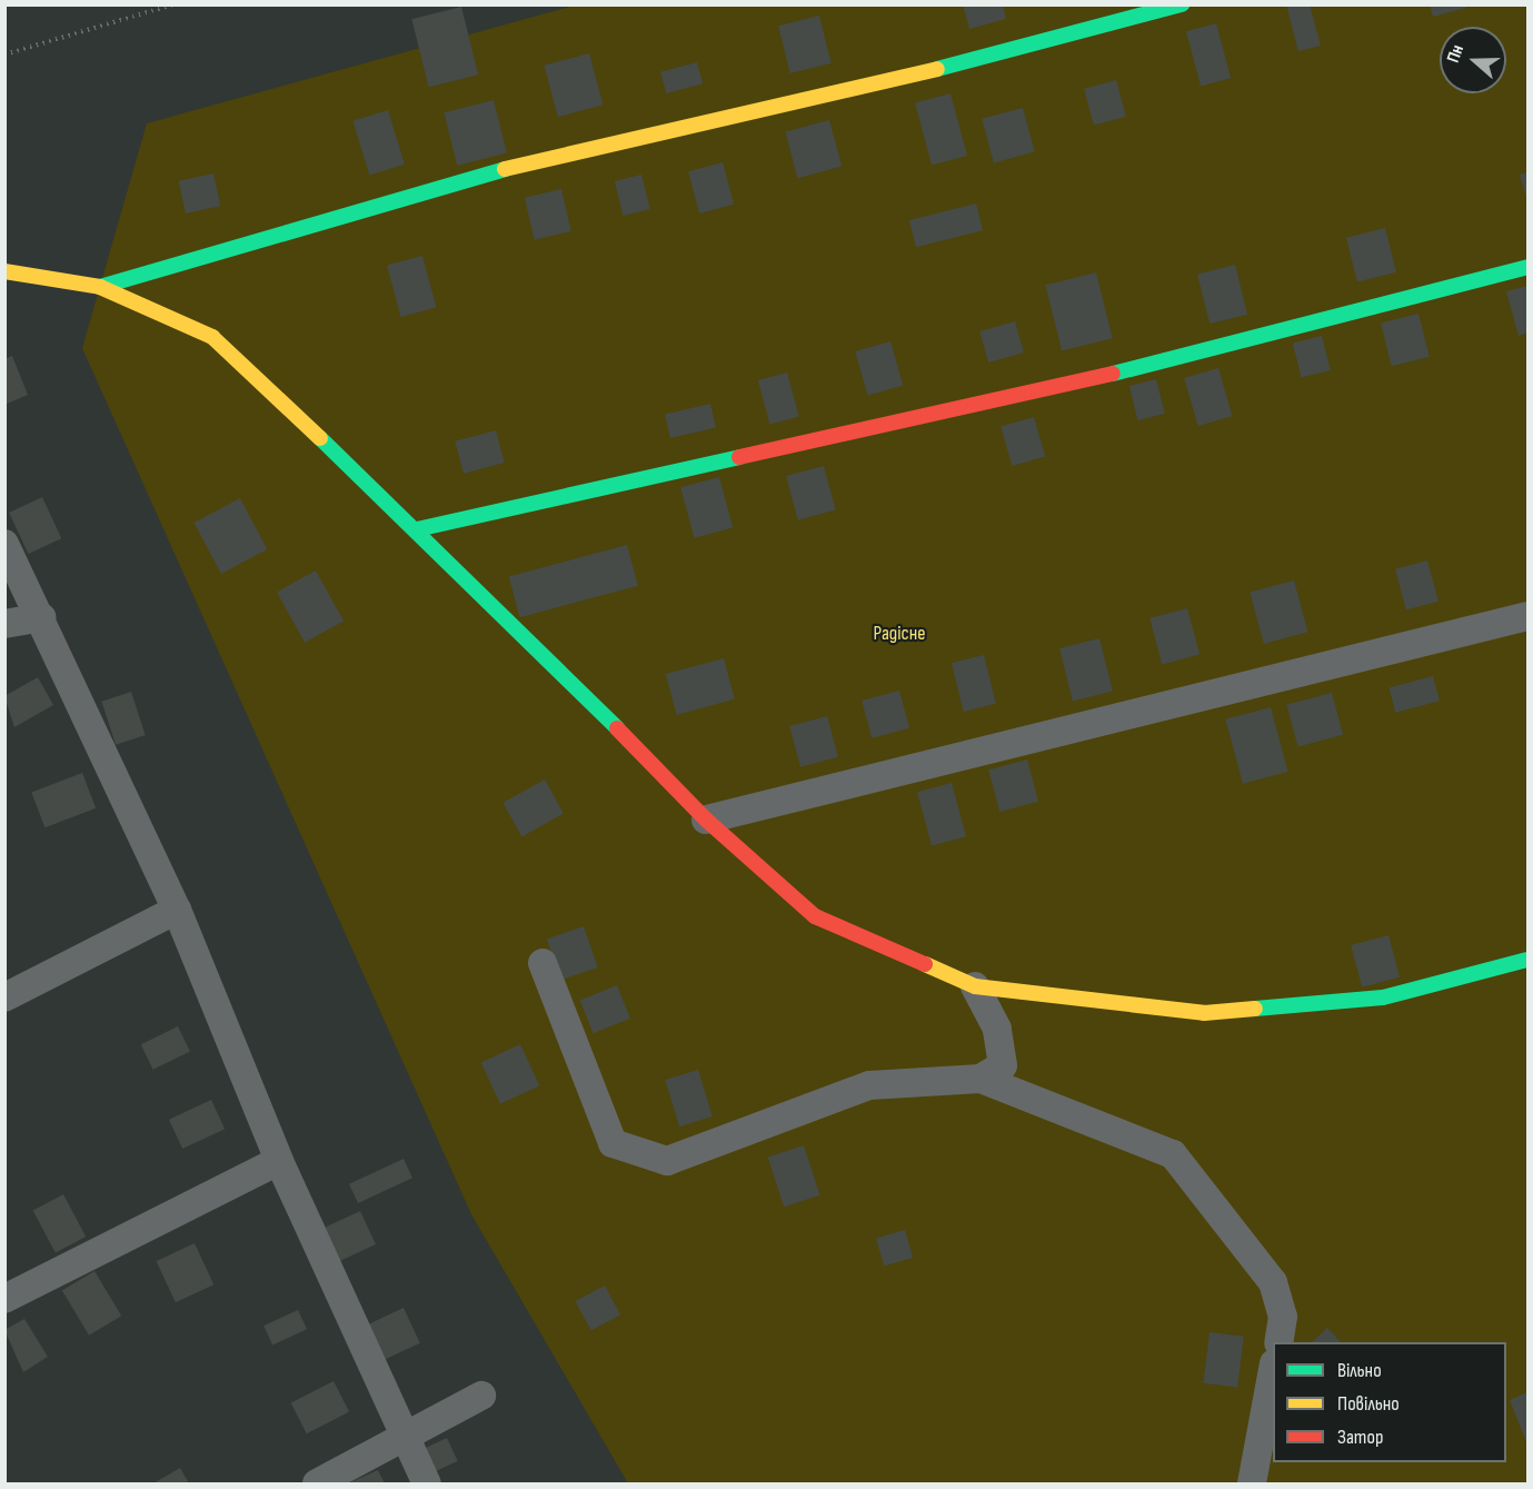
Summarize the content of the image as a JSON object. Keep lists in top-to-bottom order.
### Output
{
  "parks": ["Радісне"],
  "legend": ["Вільно", "Повільно", "Затор"],
  "north": "left"
}
